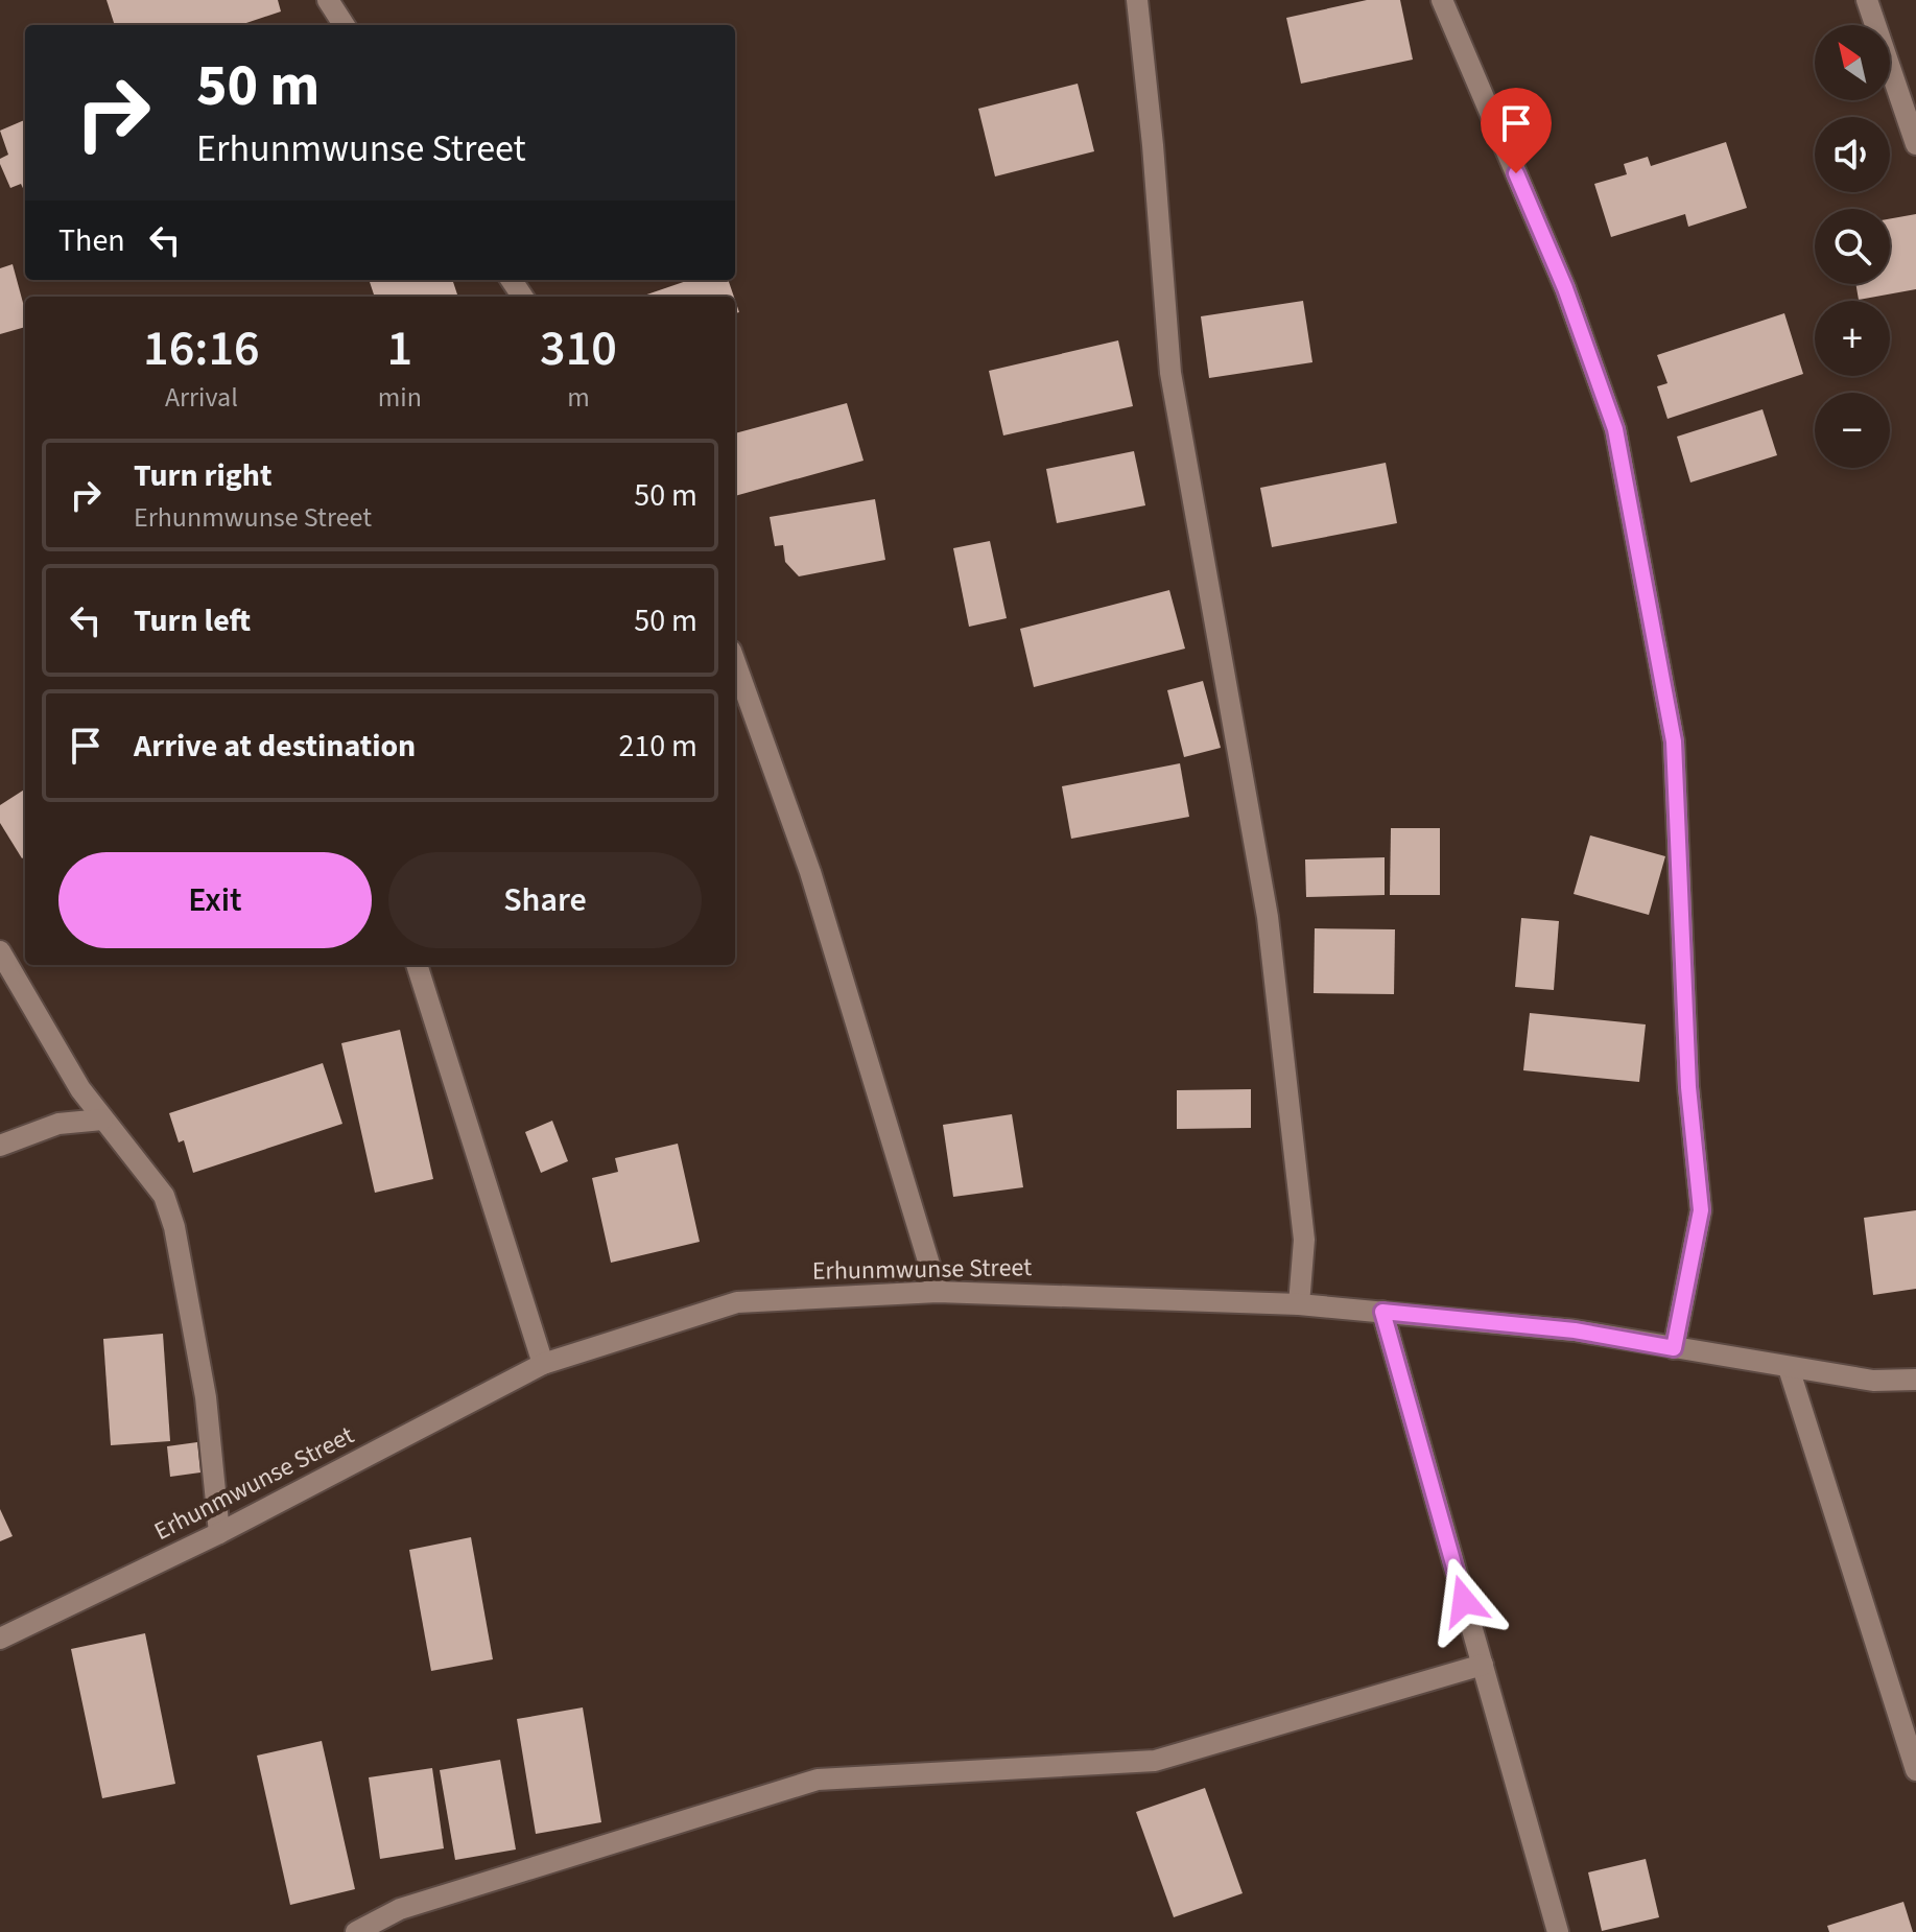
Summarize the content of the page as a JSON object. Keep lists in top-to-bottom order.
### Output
{
  "streets": {
    "street": ["Erhunmwunse Street"]
  },
  "north": "top left",
  "page": {
    "map_buttons": ["+", "−"],
    "turn": ["50 m", "Erhunmwunse Street"],
    "then": "Then",
    "eta": [
      "16:16",
      "Arrival",
      "1",
      "min",
      "310",
      "m"
    ],
    "list": [
      {
        "name": "Turn right",
        "note": "Erhunmwunse Street",
        "value": "50 m"
      },
      {
        "name": "Turn left",
        "value": "50 m"
      },
      {
        "name": "Arrive at destination",
        "value": "210 m"
      }
    ],
    "buttons": ["Exit", "Share"]
  }
}
